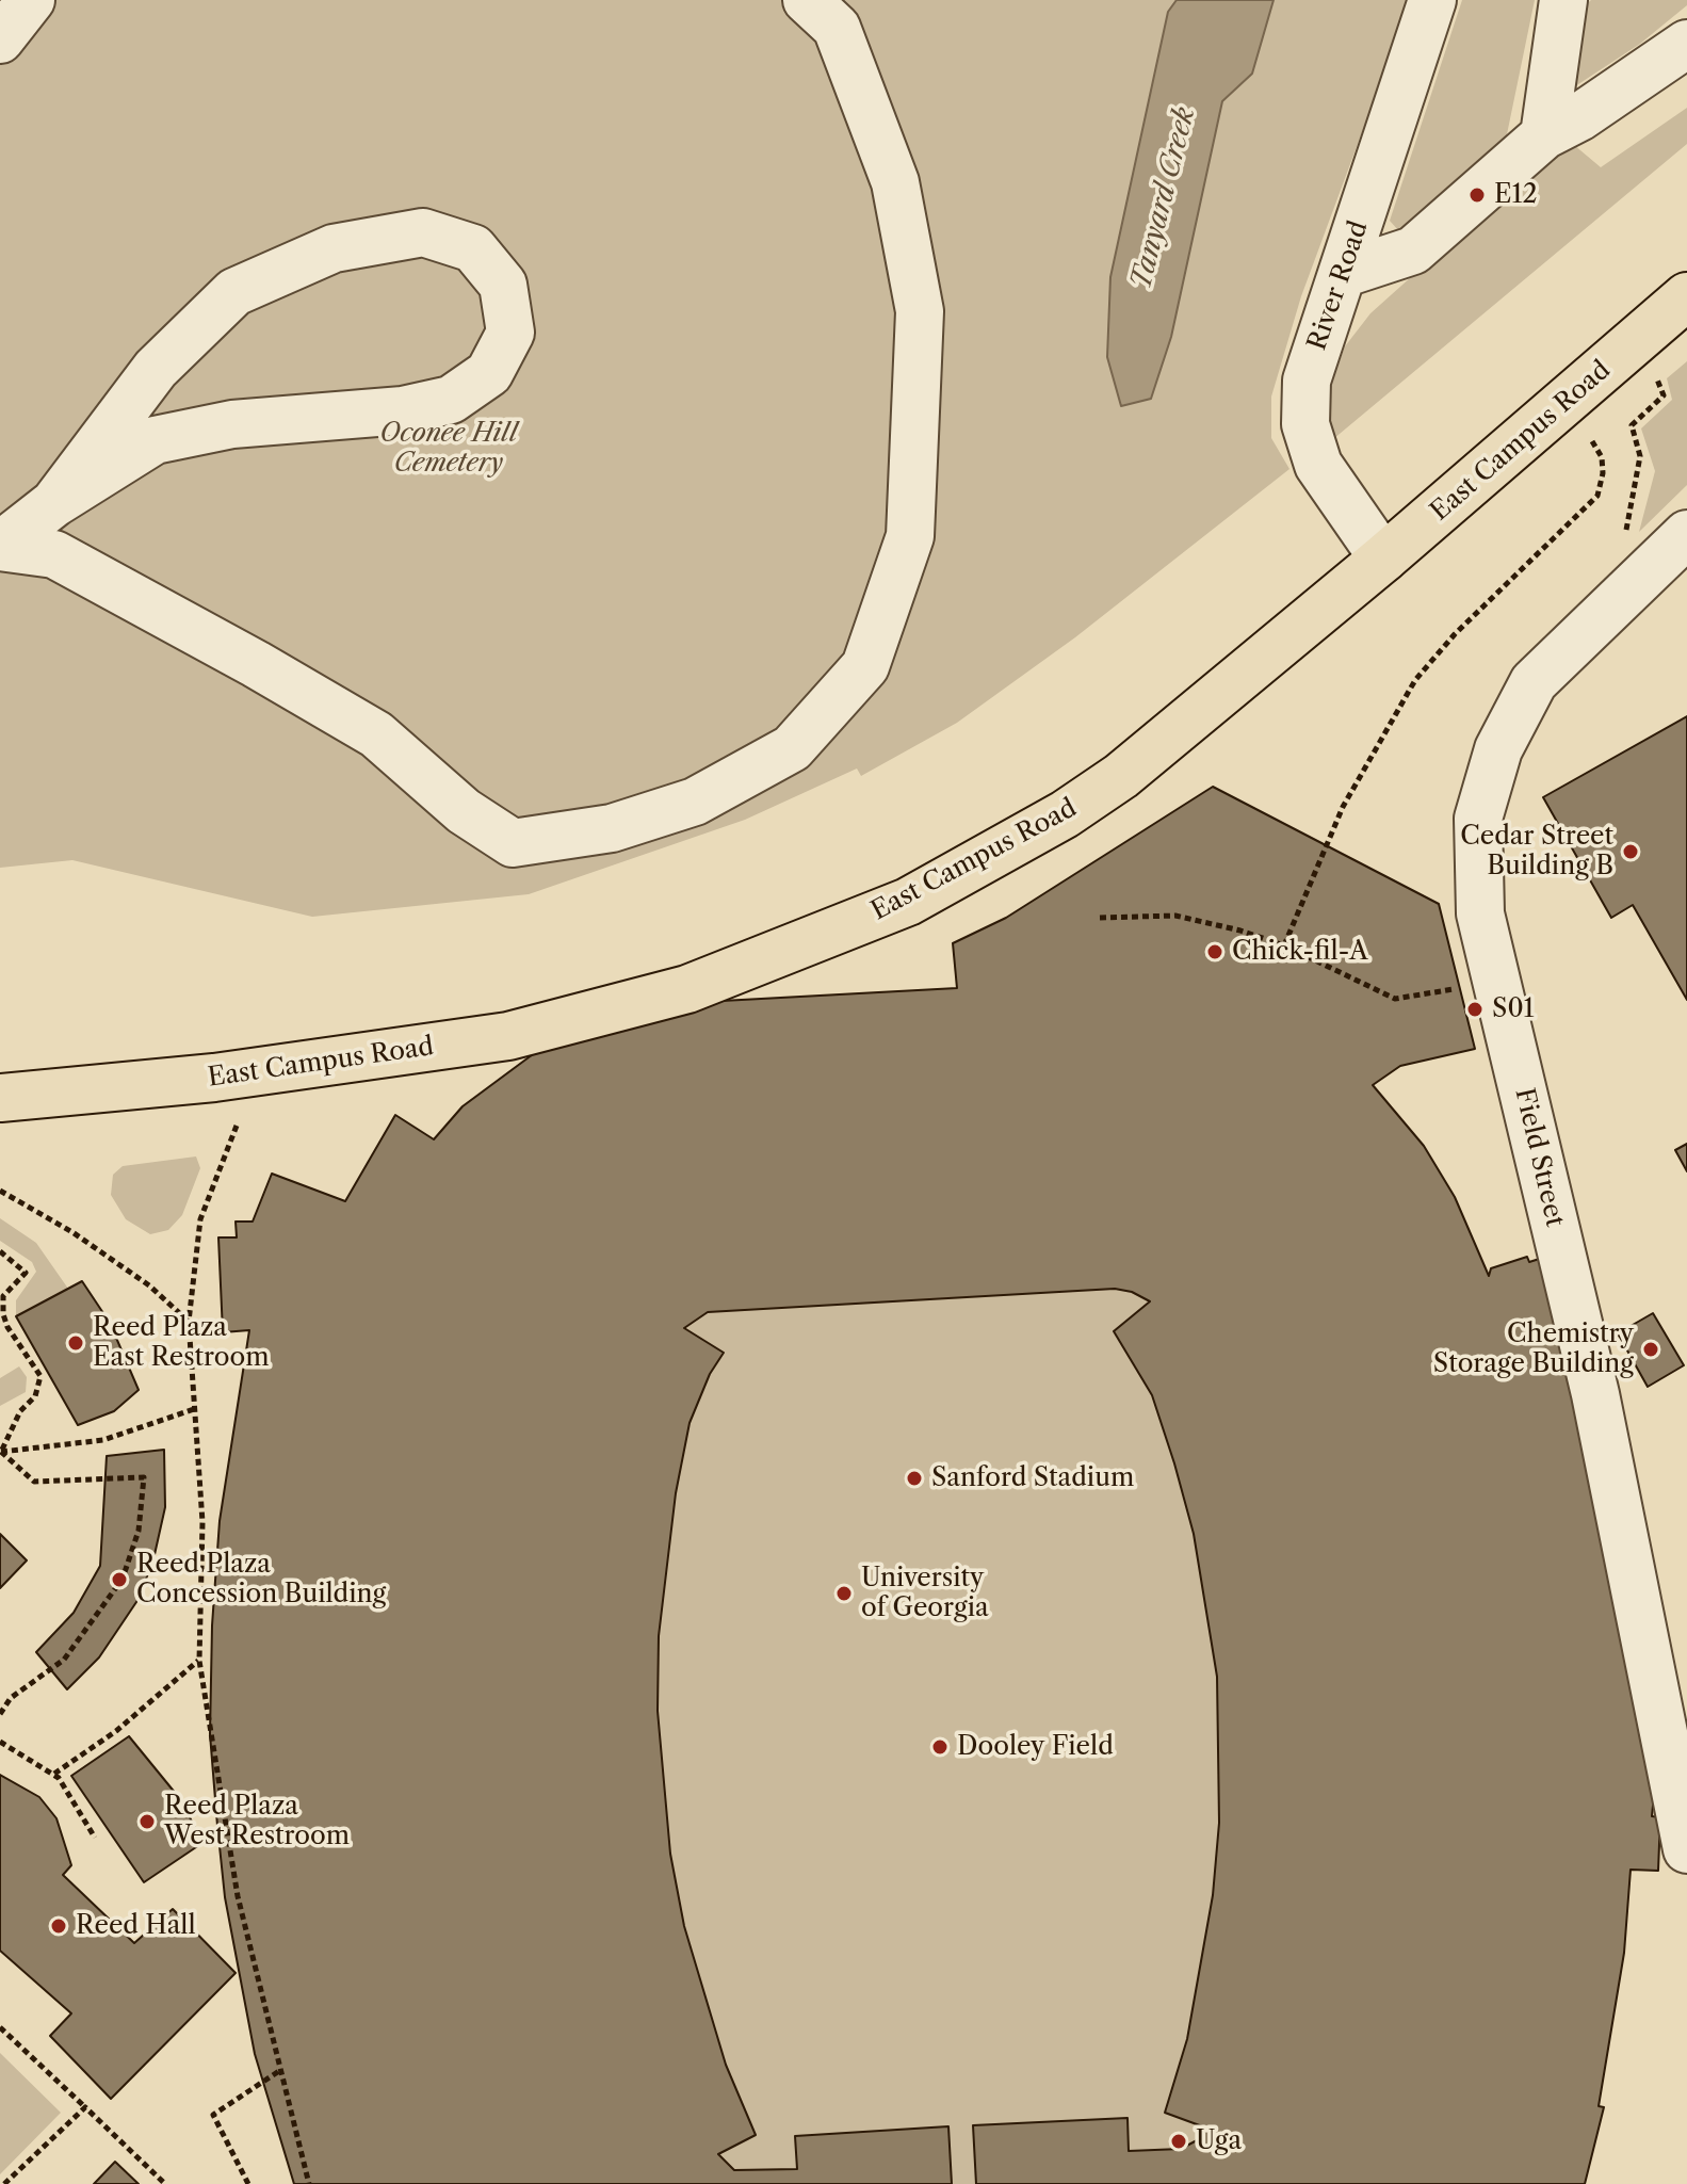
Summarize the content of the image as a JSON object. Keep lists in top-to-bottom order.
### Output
{
  "streets": {
    "main road": ["East Campus Road"],
    "street": ["River Road", "Field Street"]
  },
  "crossings": [
    ["River Road", "East Campus Road"]
  ],
  "water": ["Tanyard Creek"],
  "parks": ["Oconee Hill Cemetery"],
  "places": [
    "E12",
    "Cedar Street Building B",
    "Chick-fil-A",
    "S01",
    "Reed Plaza East Restroom",
    "Chemistry Storage Building",
    "Sanford Stadium",
    "Reed Plaza Concession Building",
    "University of Georgia",
    "Dooley Field",
    "Reed Plaza West Restroom",
    "Reed Hall",
    "Uga"
  ]
}
